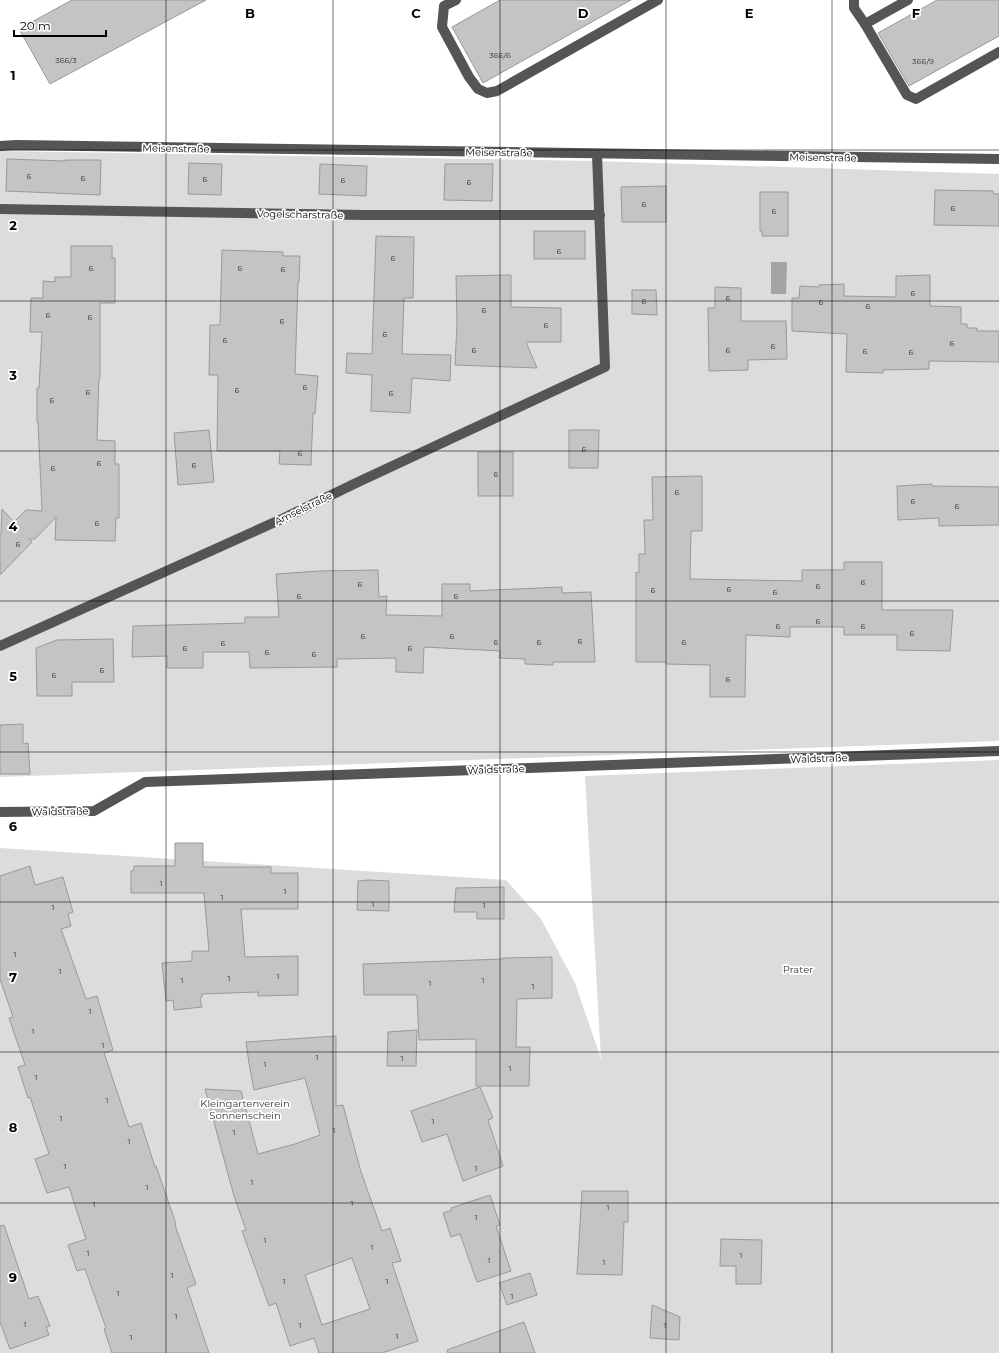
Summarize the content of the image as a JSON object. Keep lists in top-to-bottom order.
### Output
{
  "streets": {
    "lane": [
      "Meisenstraße",
      "Vogelscharstraße",
      "Amselstraße",
      "Waldstraße"
    ]
  },
  "crossings": [
    ["Vogelscharstraße", "Amselstraße"]
  ],
  "parks": ["Prater", "Kleingartenverein Sonnenschein"],
  "house_numbers": [
    "366/6",
    "366/3",
    "366/9",
    "6",
    "6",
    "6",
    "6",
    "6",
    "6",
    "6",
    "6",
    "6",
    "6",
    "6",
    "6",
    "6",
    "6",
    "6",
    "6",
    "6",
    "6",
    "6",
    "6",
    "6",
    "6",
    "6",
    "6",
    "6",
    "6",
    "6",
    "6",
    "6",
    "6",
    "6",
    "6",
    "6",
    "6",
    "6",
    "6",
    "6",
    "6",
    "6",
    "6",
    "6",
    "6",
    "6",
    "6",
    "6",
    "6",
    "6",
    "6",
    "6",
    "6",
    "6",
    "6",
    "6",
    "6",
    "6",
    "6",
    "6",
    "6",
    "6",
    "6",
    "6",
    "6",
    "6",
    "6",
    "6",
    "6",
    "6",
    "6",
    "6",
    "6",
    "6",
    "6",
    "6",
    "1",
    "1",
    "1",
    "1",
    "1",
    "1",
    "1",
    "1",
    "1",
    "1",
    "1",
    "1",
    "1",
    "1",
    "1",
    "1",
    "1",
    "1",
    "1",
    "1",
    "1",
    "1",
    "1",
    "1",
    "1",
    "1",
    "1",
    "1",
    "1",
    "1",
    "1",
    "1",
    "1",
    "1",
    "1",
    "1",
    "1",
    "1",
    "1",
    "1",
    "1",
    "1",
    "1",
    "1",
    "1",
    "1",
    "1",
    "1",
    "1",
    "1",
    "1",
    "1",
    "1"
  ],
  "scale_bar": "20 m",
  "grid": {
    "columns": [
      "B",
      "C",
      "D",
      "E",
      "F"
    ],
    "rows": [
      "1",
      "2",
      "3",
      "4",
      "5",
      "6",
      "7",
      "8",
      "9"
    ]
  }
}
